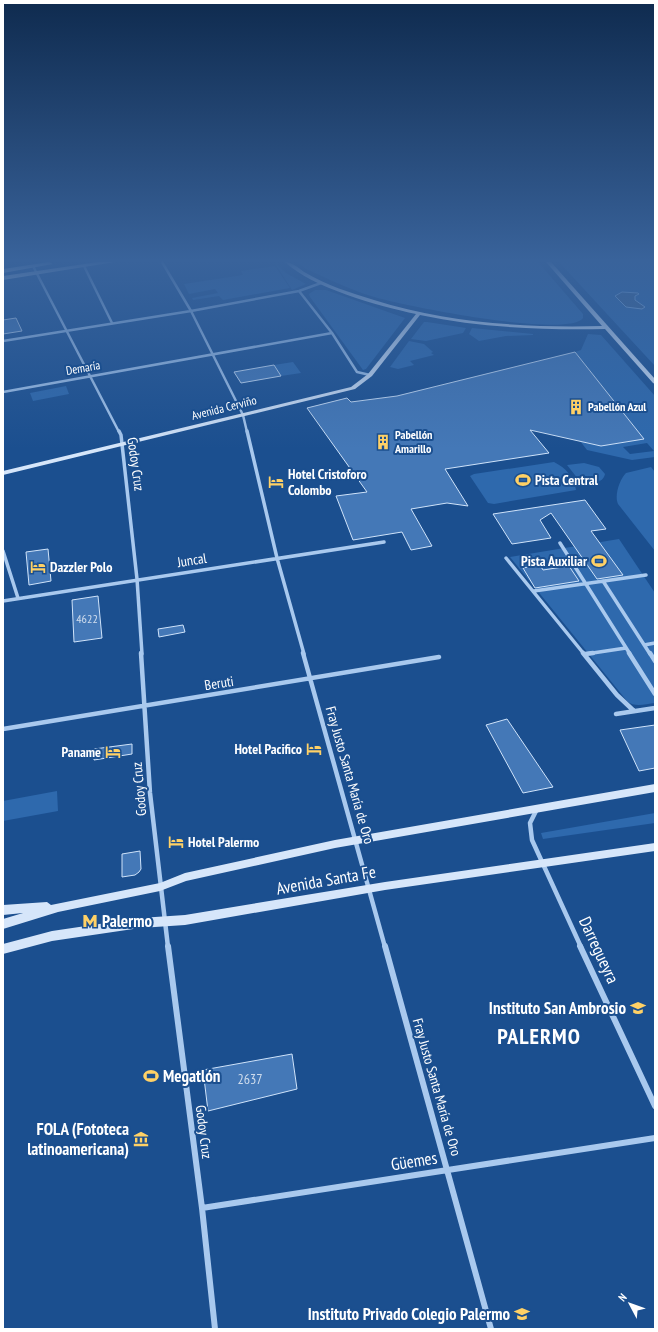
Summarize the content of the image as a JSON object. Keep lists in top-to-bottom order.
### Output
{
  "streets": {
    "main road": ["Avenida Cerviño", "Avenida Santa Fe"],
    "street": [
      "Demaría",
      "Godoy Cruz",
      "Juncal",
      "Beruti",
      "Fray Justo Santa María de Oro",
      "Darregueyra",
      "Güemes"
    ]
  },
  "crossings": [
    ["Demaría", "Godoy Cruz"],
    ["Demaría", "Fray Justo Santa María de Oro"],
    ["Avenida Cerviño", "Godoy Cruz"],
    ["Avenida Cerviño", "Fray Justo Santa María de Oro"],
    ["Godoy Cruz", "Juncal"],
    ["Godoy Cruz", "Beruti"],
    ["Godoy Cruz", "Avenida Santa Fe"],
    ["Godoy Cruz", "Güemes"],
    ["Juncal", "Fray Justo Santa María de Oro"],
    ["Beruti", "Fray Justo Santa María de Oro"],
    ["Fray Justo Santa María de Oro", "Avenida Santa Fe"],
    ["Fray Justo Santa María de Oro", "Güemes"],
    ["Avenida Santa Fe", "Darregueyra"]
  ],
  "districts": ["PALERMO"],
  "places": {
    "building": ["Pabellón Azul", "Pabellón Amarillo"],
    "sports": ["Pista Central", "Pista Auxiliar", "Megatlón"],
    "hotel": [
      "Hotel Cristoforo Colombo",
      "Dazzler Polo",
      "Hotel Pacifico",
      "Paname",
      "Hotel Palermo"
    ],
    "metro station": ["Palermo"],
    "school or university": ["Instituto San Ambrosio", "Instituto Privado Colegio Palermo"],
    "museum": ["FOLA (Fototeca latinoamericana)"]
  },
  "house_numbers": ["4622", "2637"],
  "north": "top left"
}
